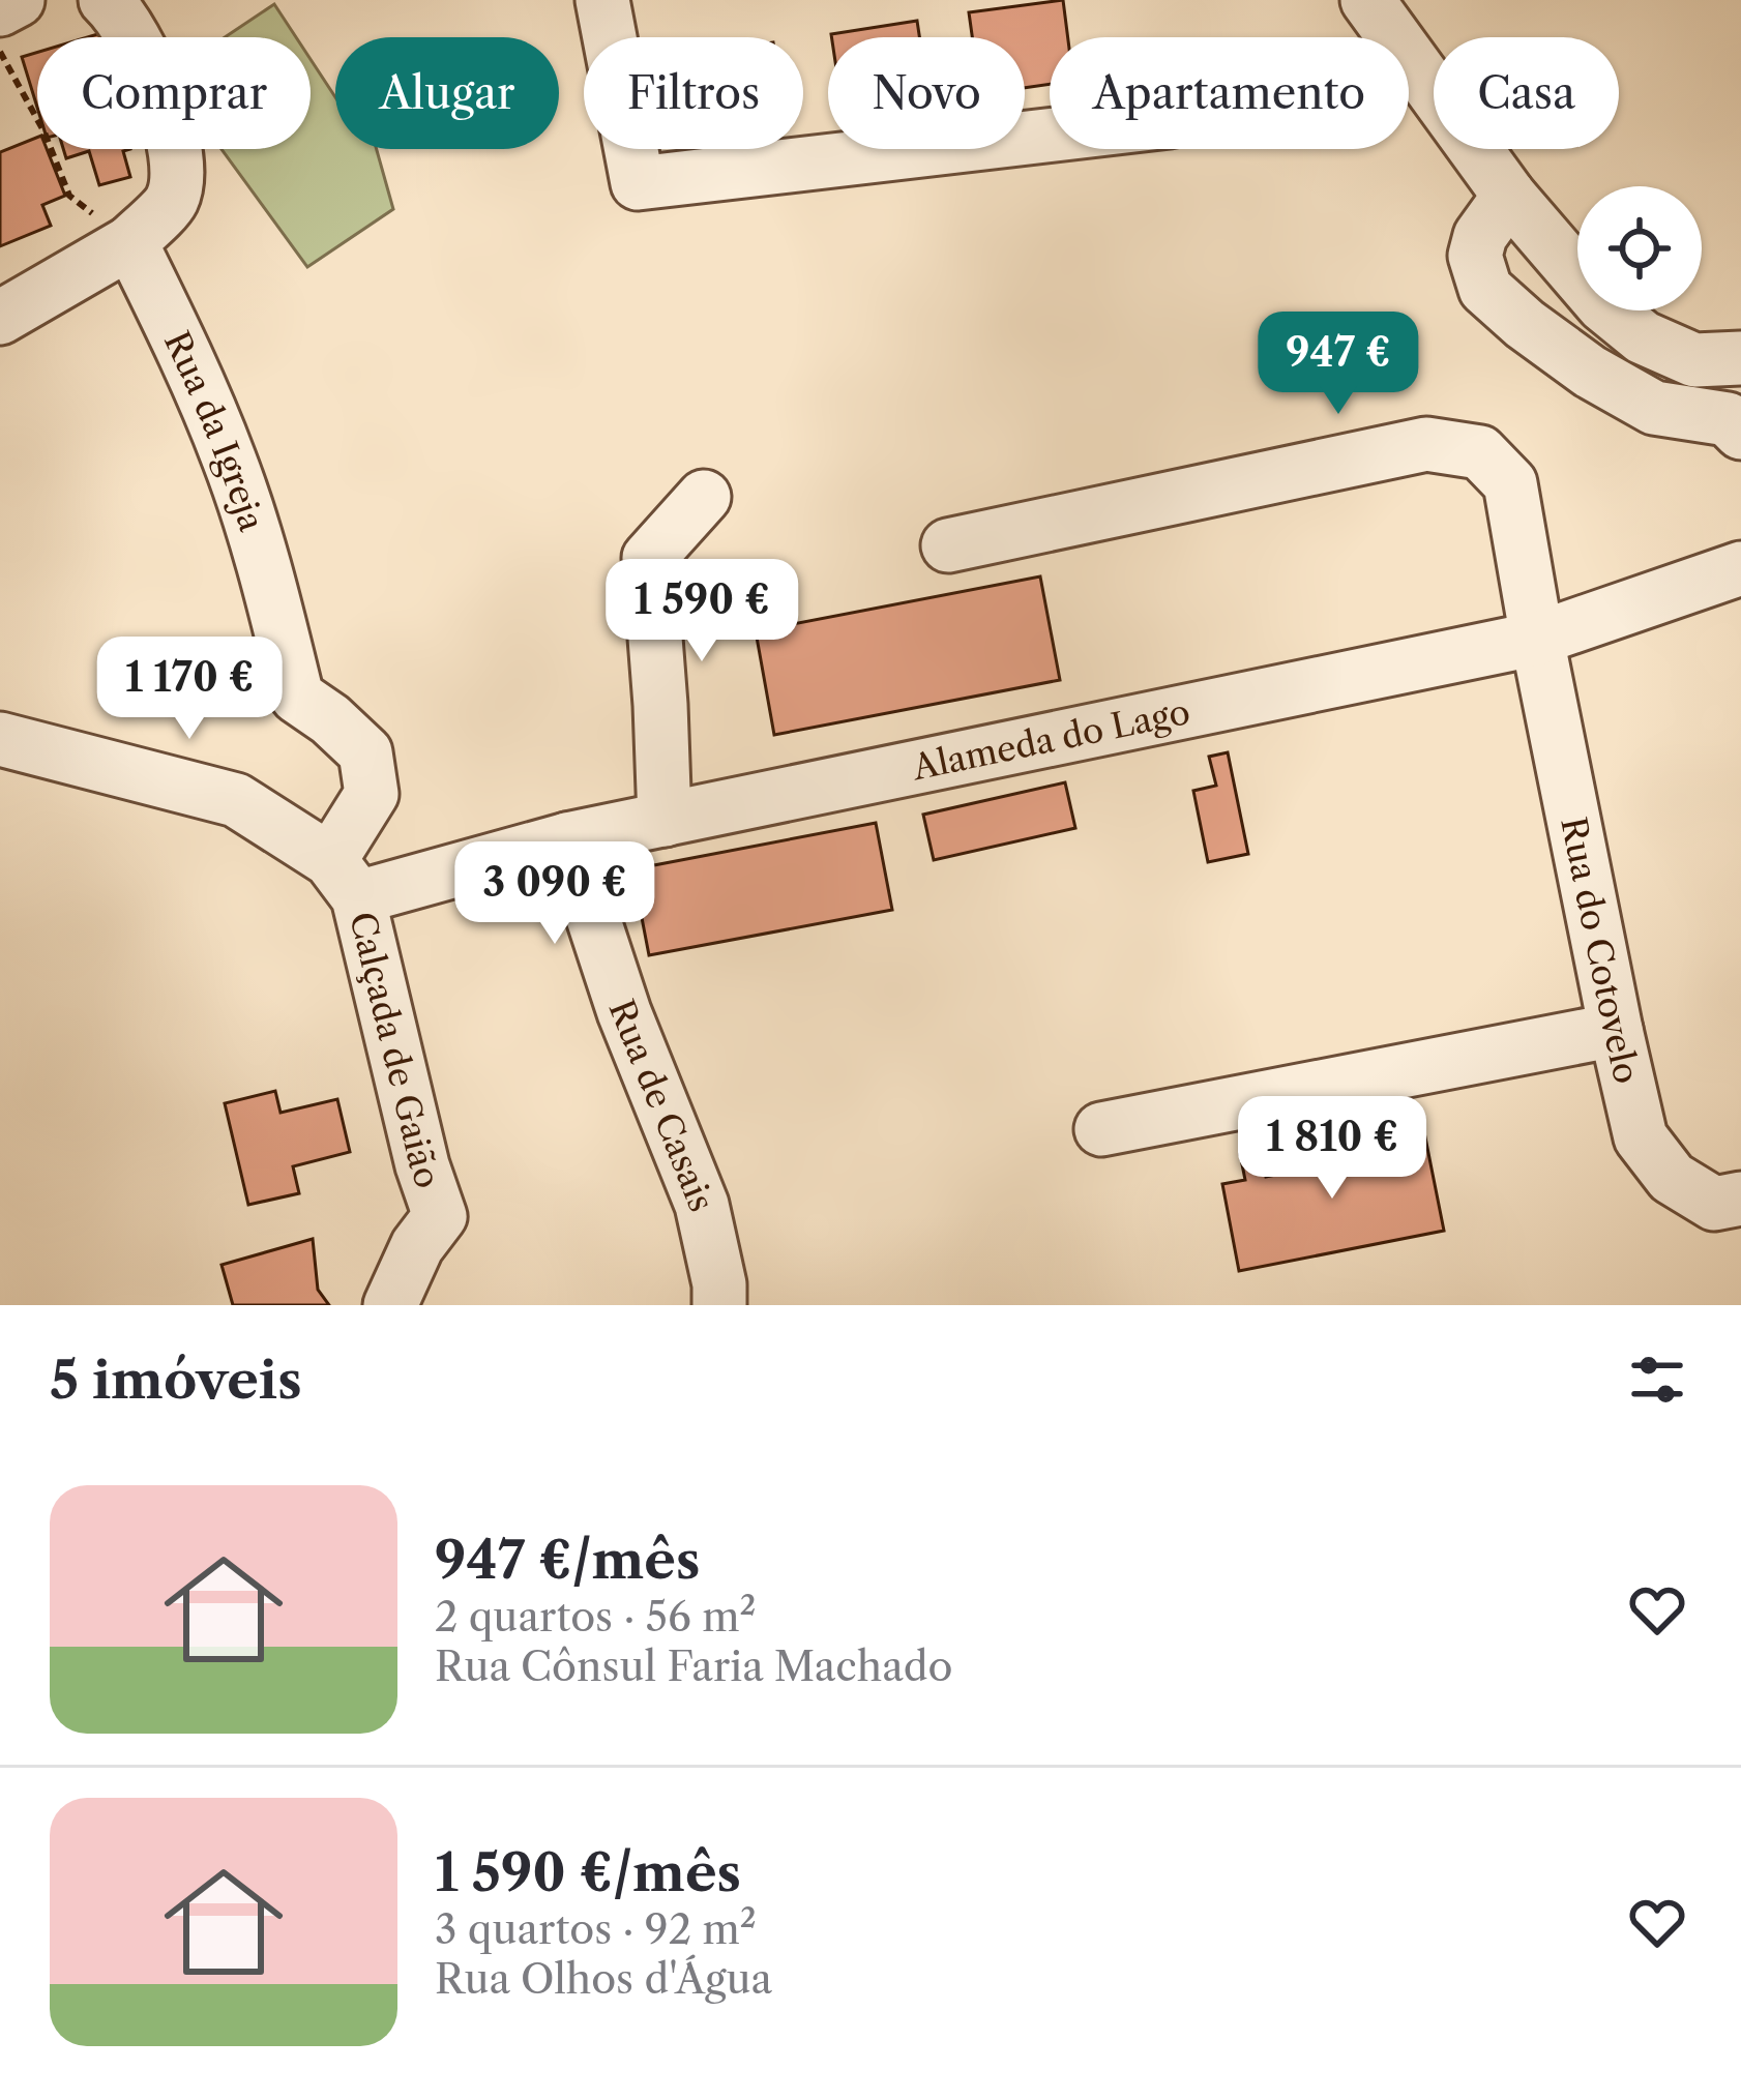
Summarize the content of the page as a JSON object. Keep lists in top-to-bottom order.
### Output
{
  "streets": {
    "street": [
      "Rua da Igreja",
      "Alameda do Lago",
      "Rua do Cotovelo",
      "Calçada de Gaião",
      "Rua de Casais"
    ]
  },
  "crossings": [
    ["Rua da Igreja", "Alameda do Lago"],
    ["Rua da Igreja", "Calçada de Gaião"],
    ["Alameda do Lago", "Rua do Cotovelo"],
    ["Alameda do Lago", "Calçada de Gaião"],
    ["Alameda do Lago", "Rua de Casais"]
  ],
  "page": {
    "chip": [
      "Comprar",
      "Alugar",
      "Filtros",
      "Novo",
      "Apartamento",
      "Casa"
    ],
    "price": [
      "947 €",
      "1 590 €",
      "1 170 €",
      "3 090 €",
      "1 810 €"
    ],
    "heading": "5 imóveis",
    "list": [
      {
        "name": "947 €/mês",
        "note": "2 quartos · 56 m² · Rua Cônsul Faria Machado"
      },
      {
        "name": "1 590 €/mês",
        "note": "3 quartos · 92 m² · Rua Olhos d'Água"
      }
    ]
  }
}
